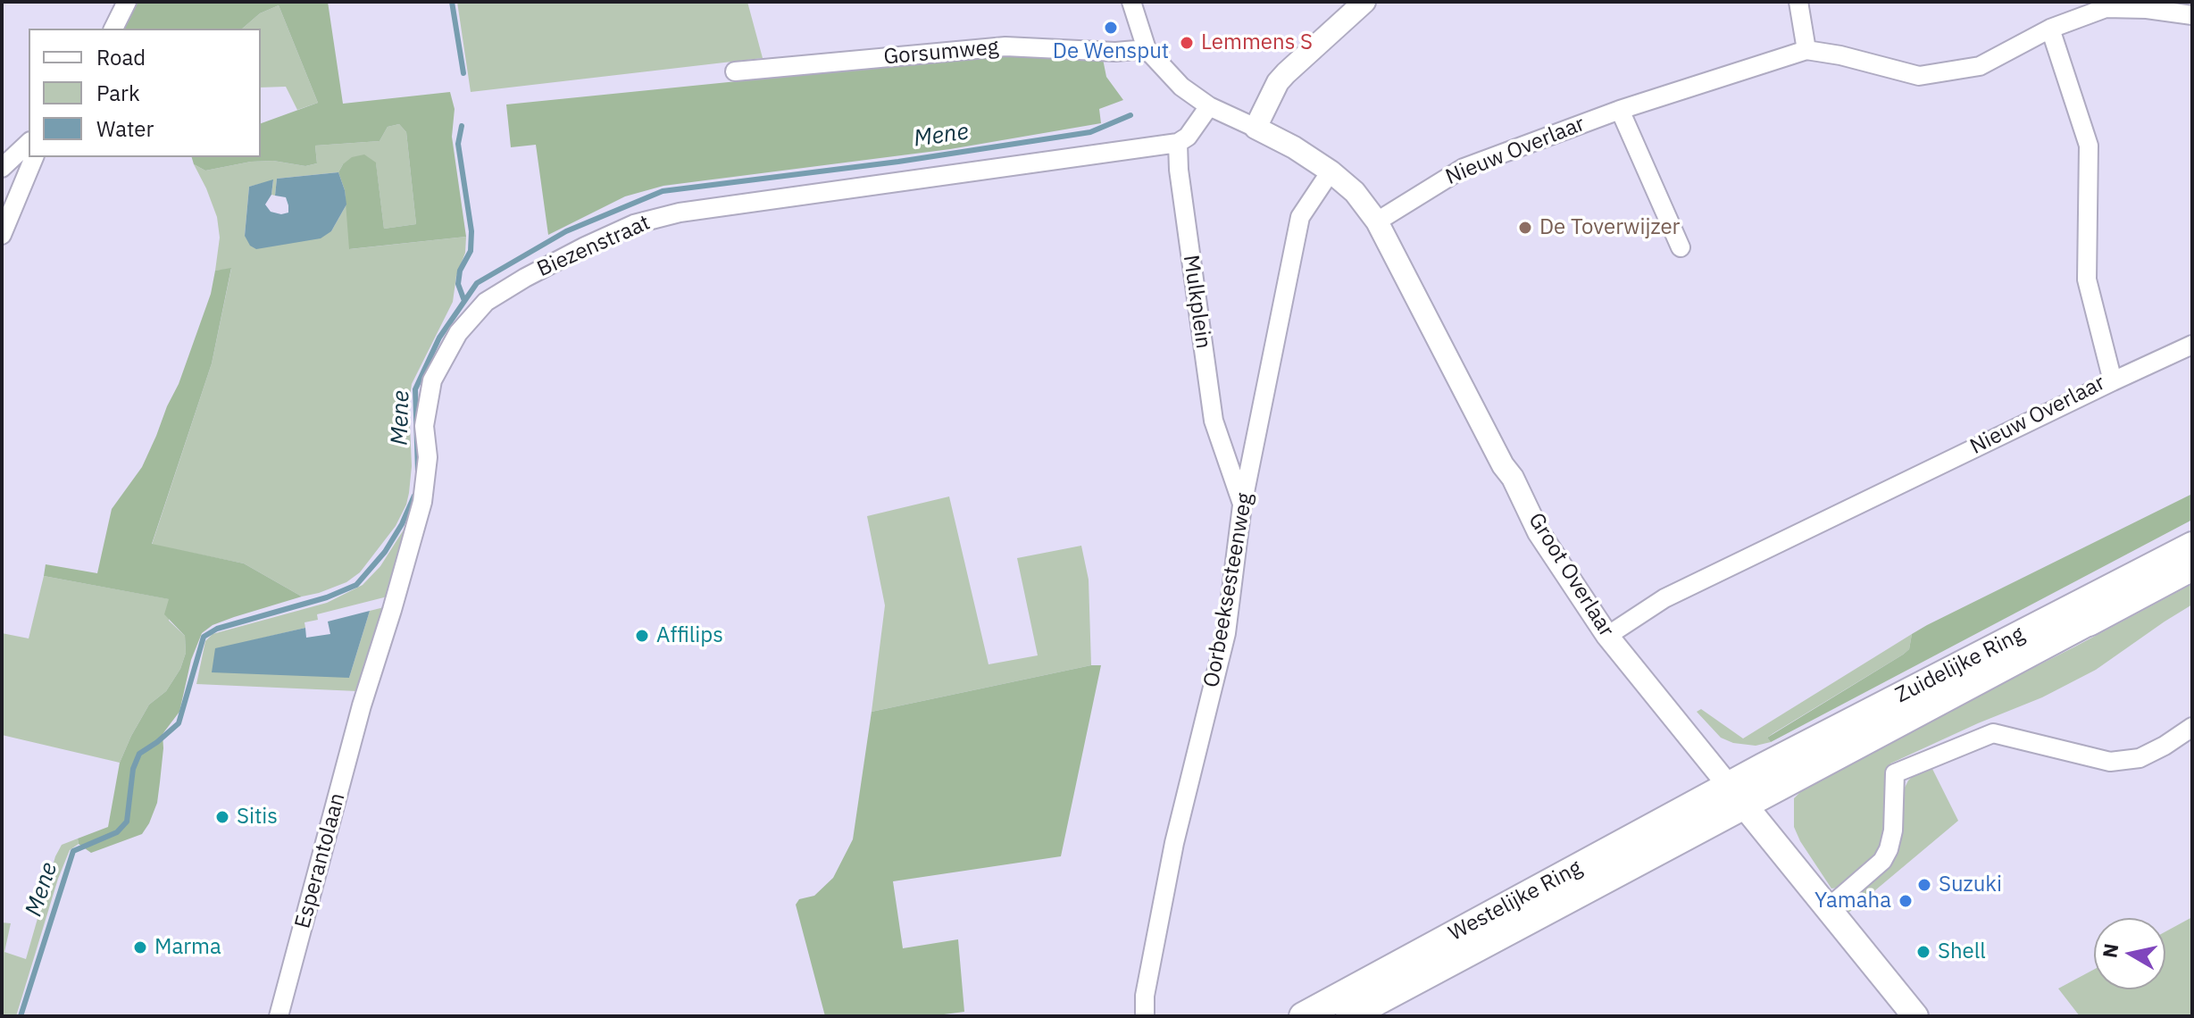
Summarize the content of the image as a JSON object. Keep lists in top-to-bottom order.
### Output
{
  "streets": {
    "highway": ["Zuidelijke Ring"],
    "main road": ["Groot Overlaar", "Westelijke Ring"],
    "street": [
      "Gorsumweg",
      "Nieuw Overlaar",
      "Biezenstraat",
      "Mulkplein",
      "Oorbeeksesteenweg",
      "Esperantolaan"
    ]
  },
  "crossings": [
    ["Nieuw Overlaar", "Groot Overlaar"],
    ["Biezenstraat", "Mulkplein"],
    ["Biezenstraat", "Esperantolaan"],
    ["Mulkplein", "Oorbeeksesteenweg"],
    ["Groot Overlaar", "Oorbeeksesteenweg"],
    ["Groot Overlaar", "Zuidelijke Ring"],
    ["Groot Overlaar", "Westelijke Ring"],
    ["Zuidelijke Ring", "Westelijke Ring"]
  ],
  "water": ["Mene"],
  "places": [
    "De Wensput",
    "Lemmens S",
    "De Toverwijzer",
    "Affilips",
    "Sitis",
    "Suzuki",
    "Yamaha",
    "Marma",
    "Shell"
  ],
  "legend": ["Road", "Park", "Water"],
  "north": "left"
}
